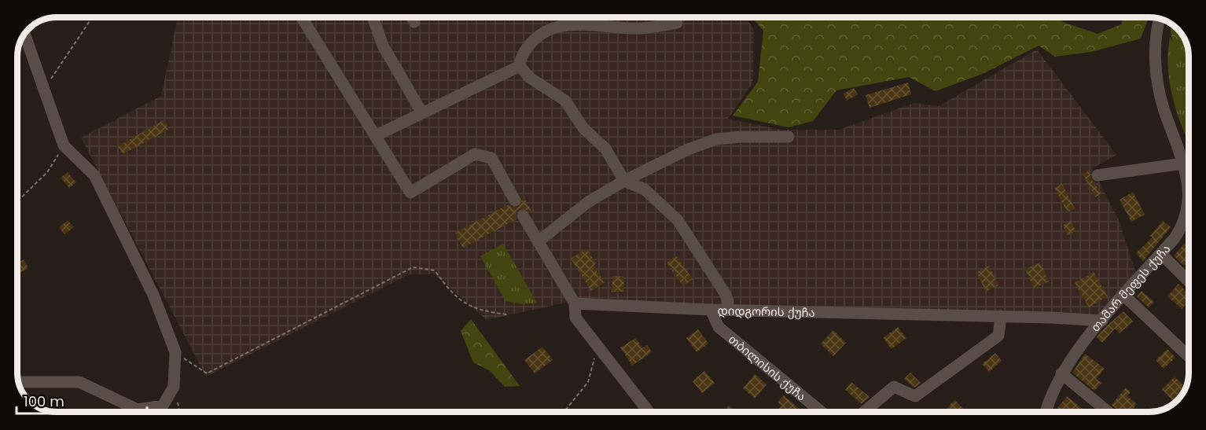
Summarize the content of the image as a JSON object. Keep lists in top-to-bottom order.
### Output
{
  "streets": {
    "street": ["თამარ მეფეს ქუჩა", "დიდგორის ქუჩა", "თბილისის ქუჩა"]
  },
  "crossings": [
    ["თამარ მეფეს ქუჩა", "დიდგორის ქუჩა"],
    ["დიდგორის ქუჩა", "თბილისის ქუჩა"]
  ],
  "scale_bar": "100 m"
}
